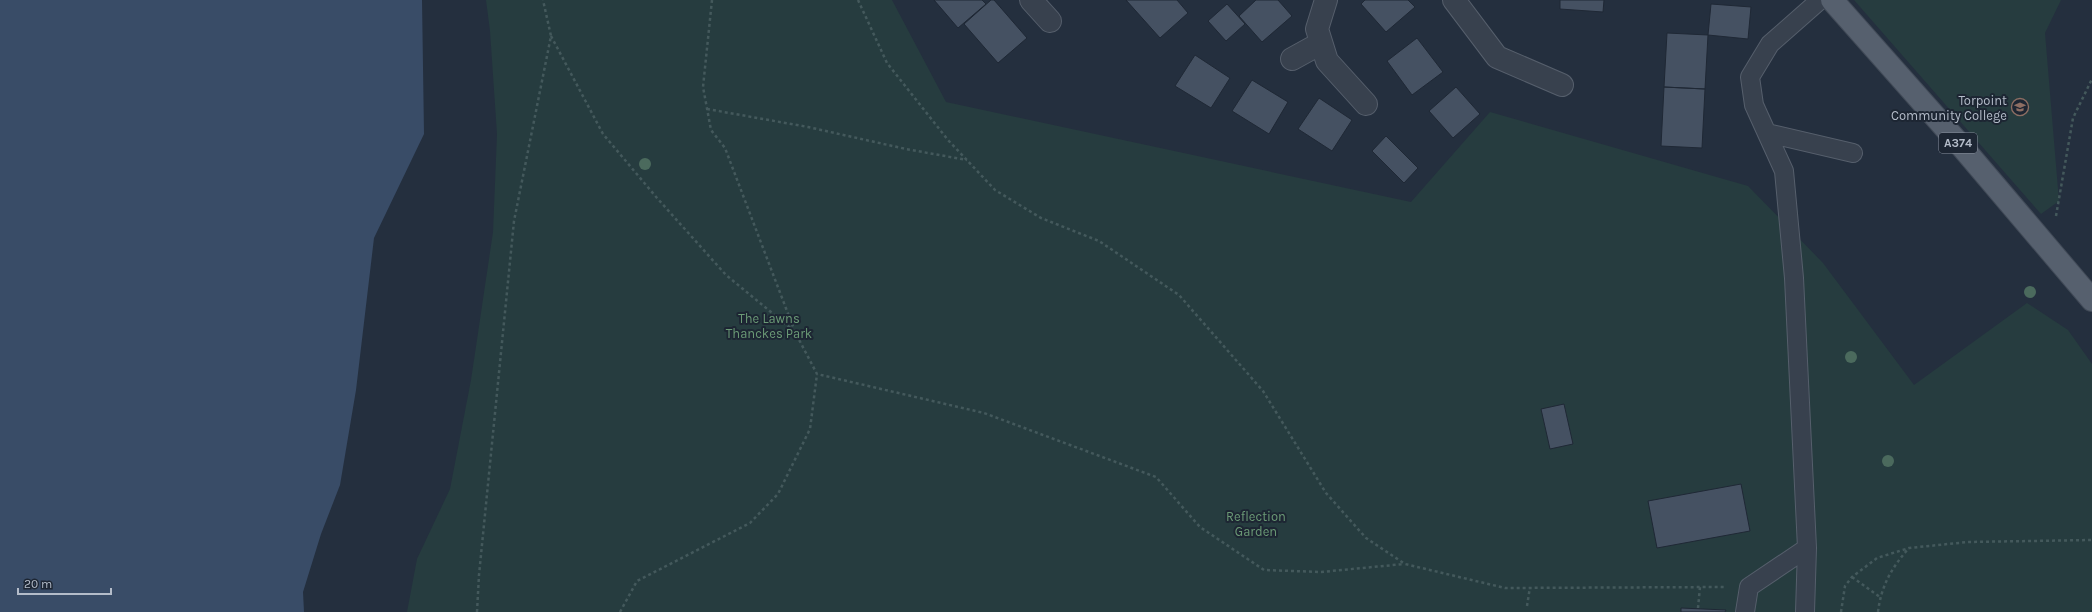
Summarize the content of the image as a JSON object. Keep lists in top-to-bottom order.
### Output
{
  "streets": {
    "main road": ["A374"]
  },
  "parks": ["The Lawns Thanckes Park", "Reflection Garden"],
  "places": {
    "school or university": ["Torpoint Community College"]
  },
  "scale_bar": "20 m"
}
